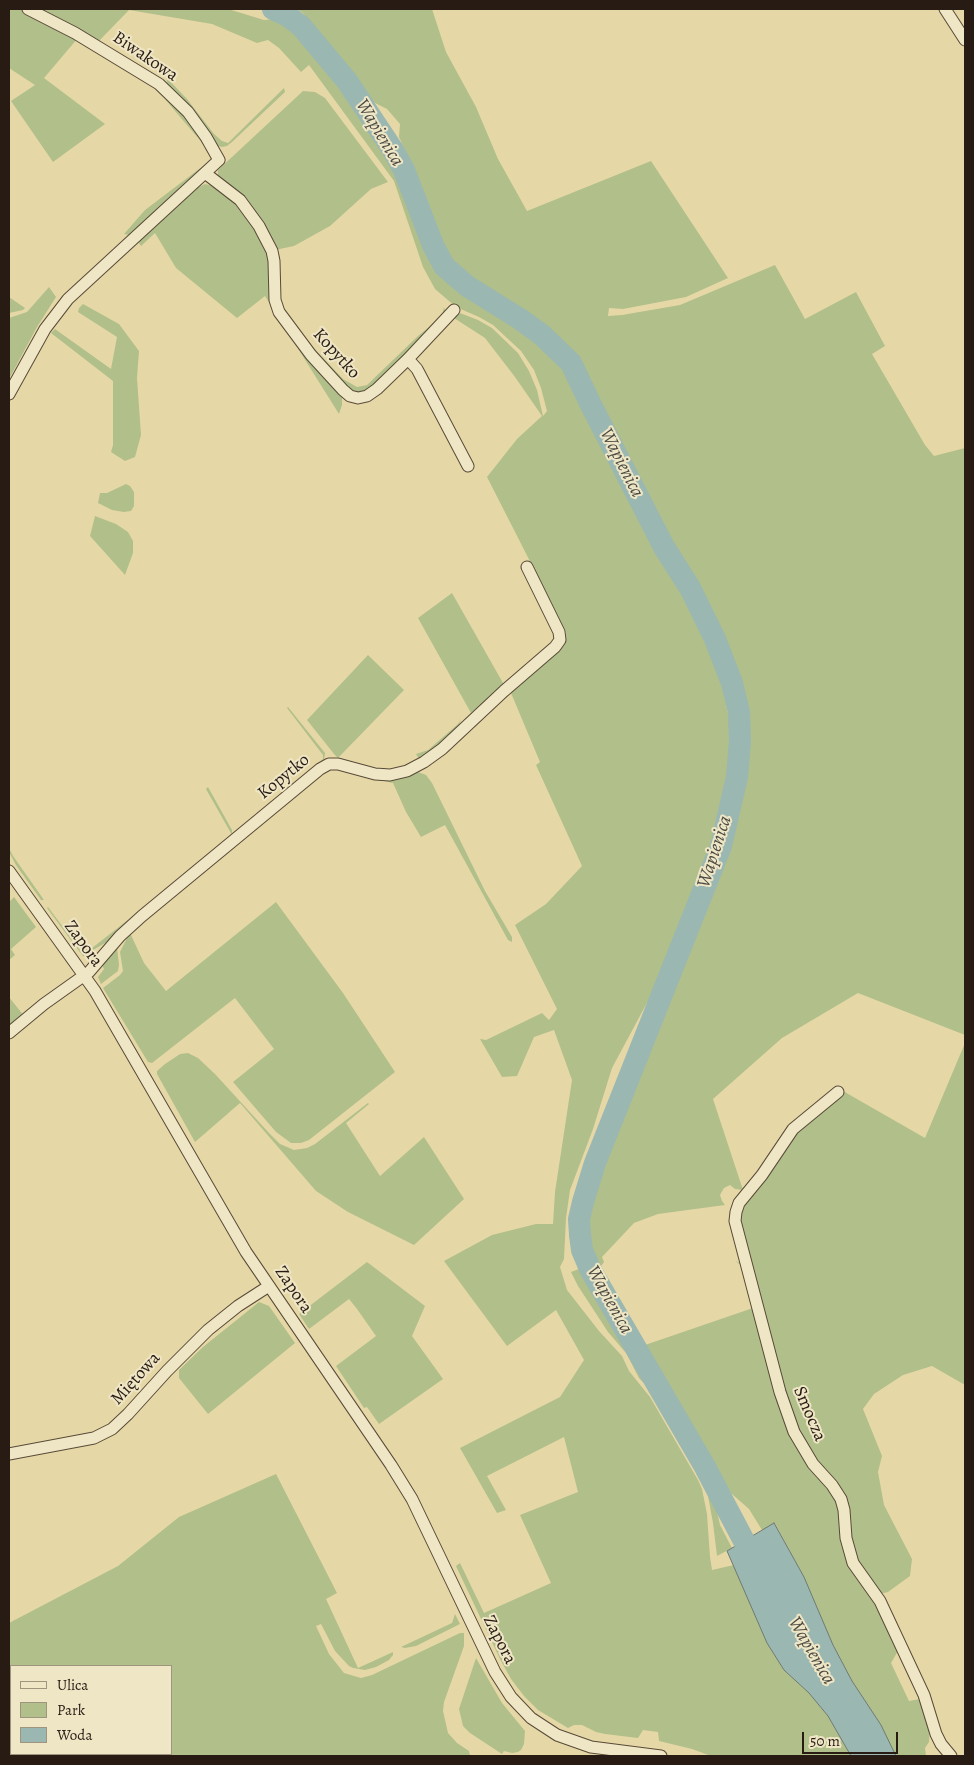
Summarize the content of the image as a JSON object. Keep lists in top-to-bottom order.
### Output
{
  "streets": {
    "street": [
      "Biwakowa",
      "Kopytko",
      "Zapora",
      "Miętowa",
      "Smocza"
    ]
  },
  "crossings": [
    ["Biwakowa", "Kopytko"],
    ["Kopytko", "Zapora"],
    ["Zapora", "Miętowa"]
  ],
  "water": ["Wapienica"],
  "legend": ["Ulica", "Park", "Woda"],
  "scale_bar": "50 m"
}
